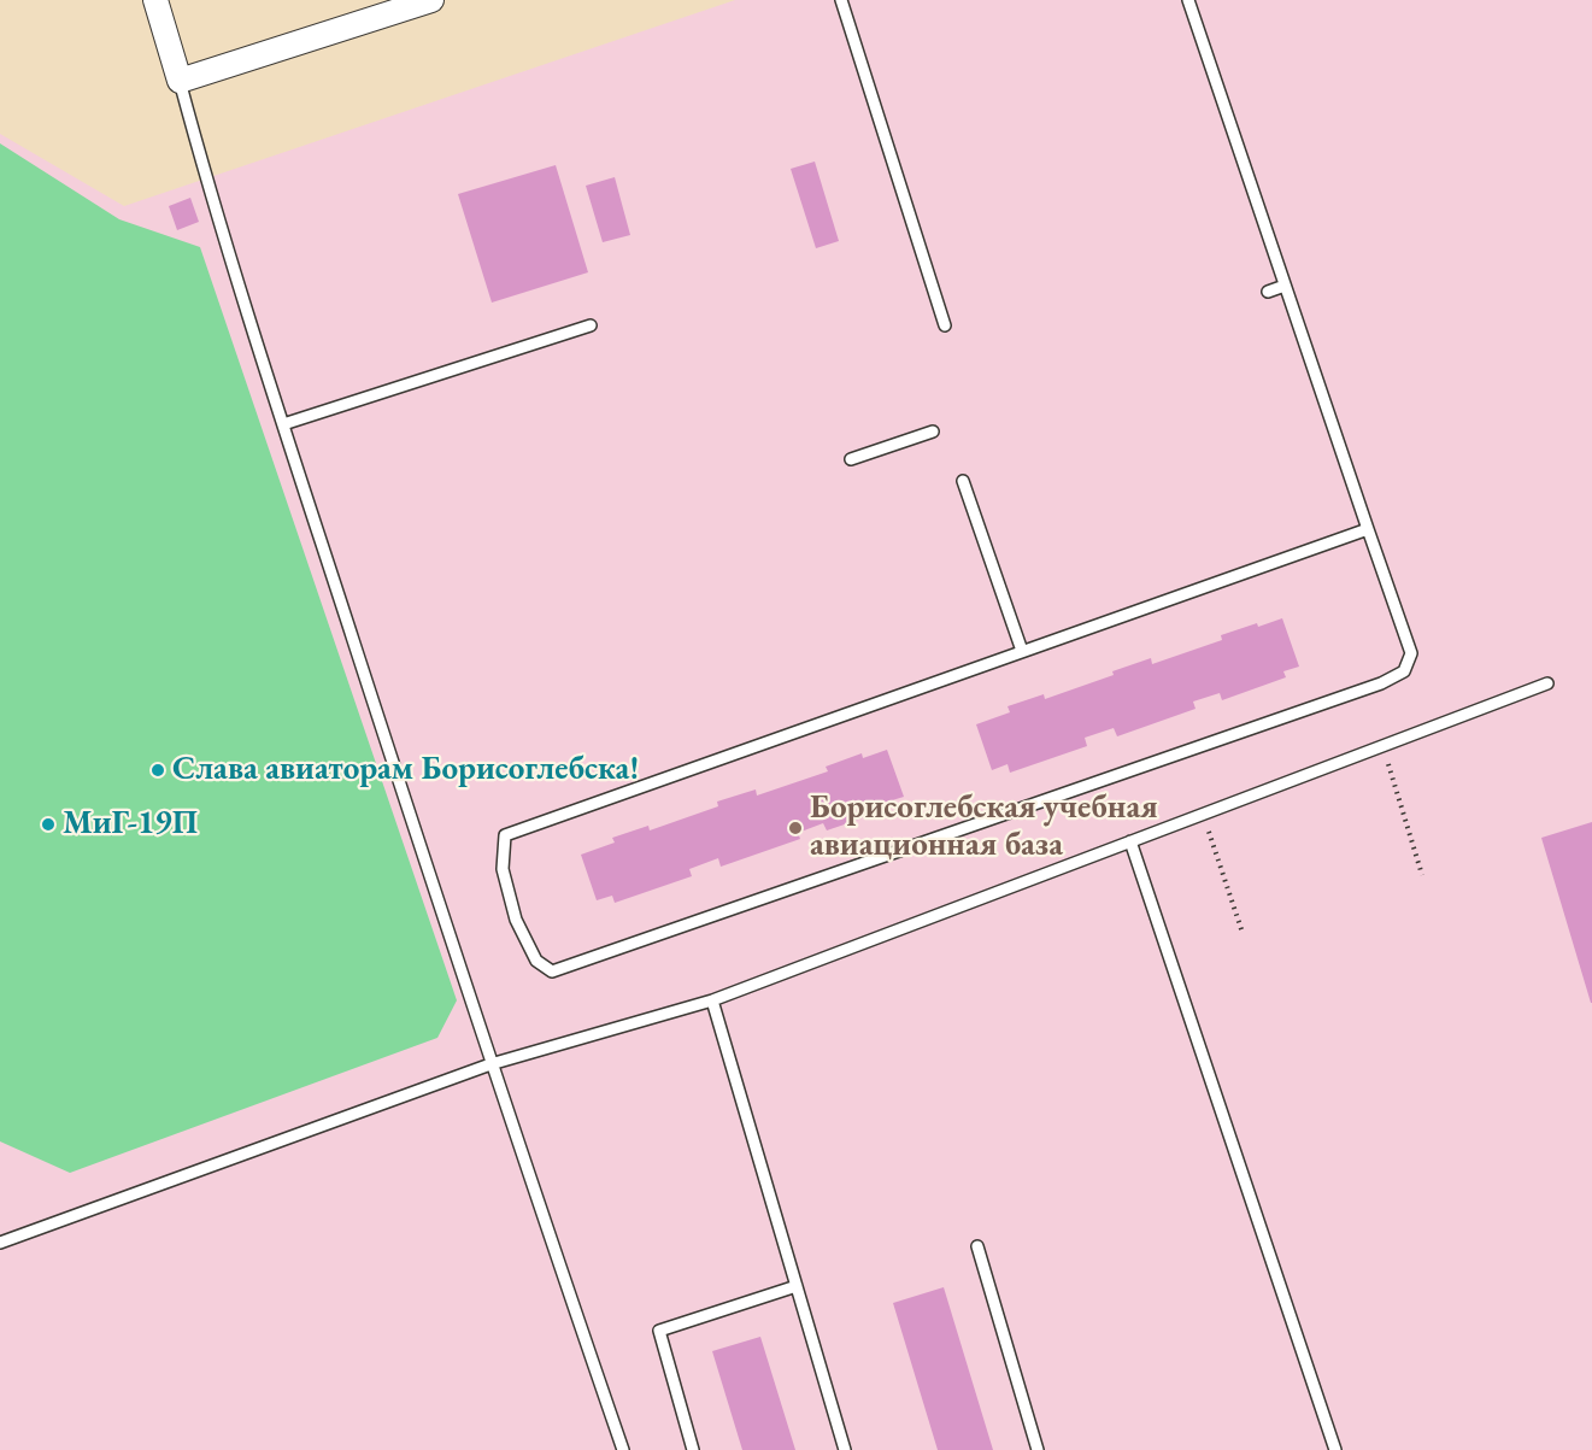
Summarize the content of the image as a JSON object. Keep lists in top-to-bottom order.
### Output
{
  "places": ["Слава авиаторам Борисоглебска!", "МиГ-19П", "Борисоглебская учебная авиационная база"]
}
